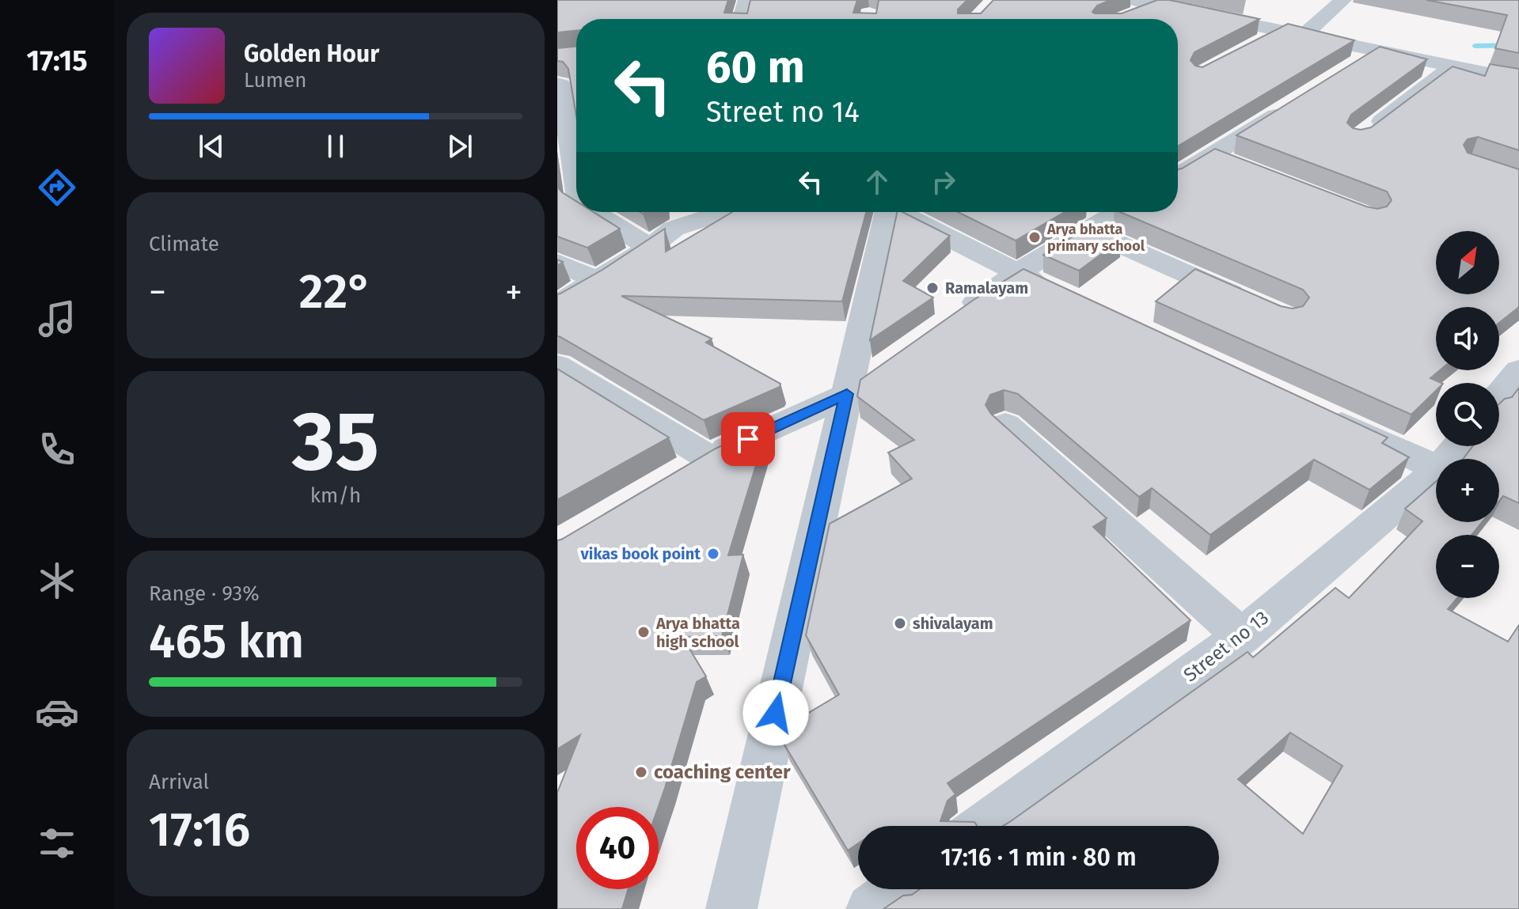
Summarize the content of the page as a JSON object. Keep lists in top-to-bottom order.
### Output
{
  "streets": {
    "street": ["Street no 13"]
  },
  "places": [
    "Arya bhatta primary school",
    "Ramalayam",
    "vikas book point",
    "shivalayam",
    "Arya bhatta high school",
    "coaching center"
  ],
  "north": "top right",
  "page": {
    "tabs": "17:15",
    "turn": ["60 m", "Street no 14"],
    "song": ["Golden Hour", "Lumen"],
    "tile": [
      "Climate",
      ["35", "km/h"],
      ["Range · 93%", "465 km"],
      ["Arrival", "17:16"]
    ],
    "map_buttons": ["+", "−"],
    "heat": ["−", "22°", "+"],
    "limit": "40",
    "trip": "17:16 · 1 min · 80 m"
  }
}
